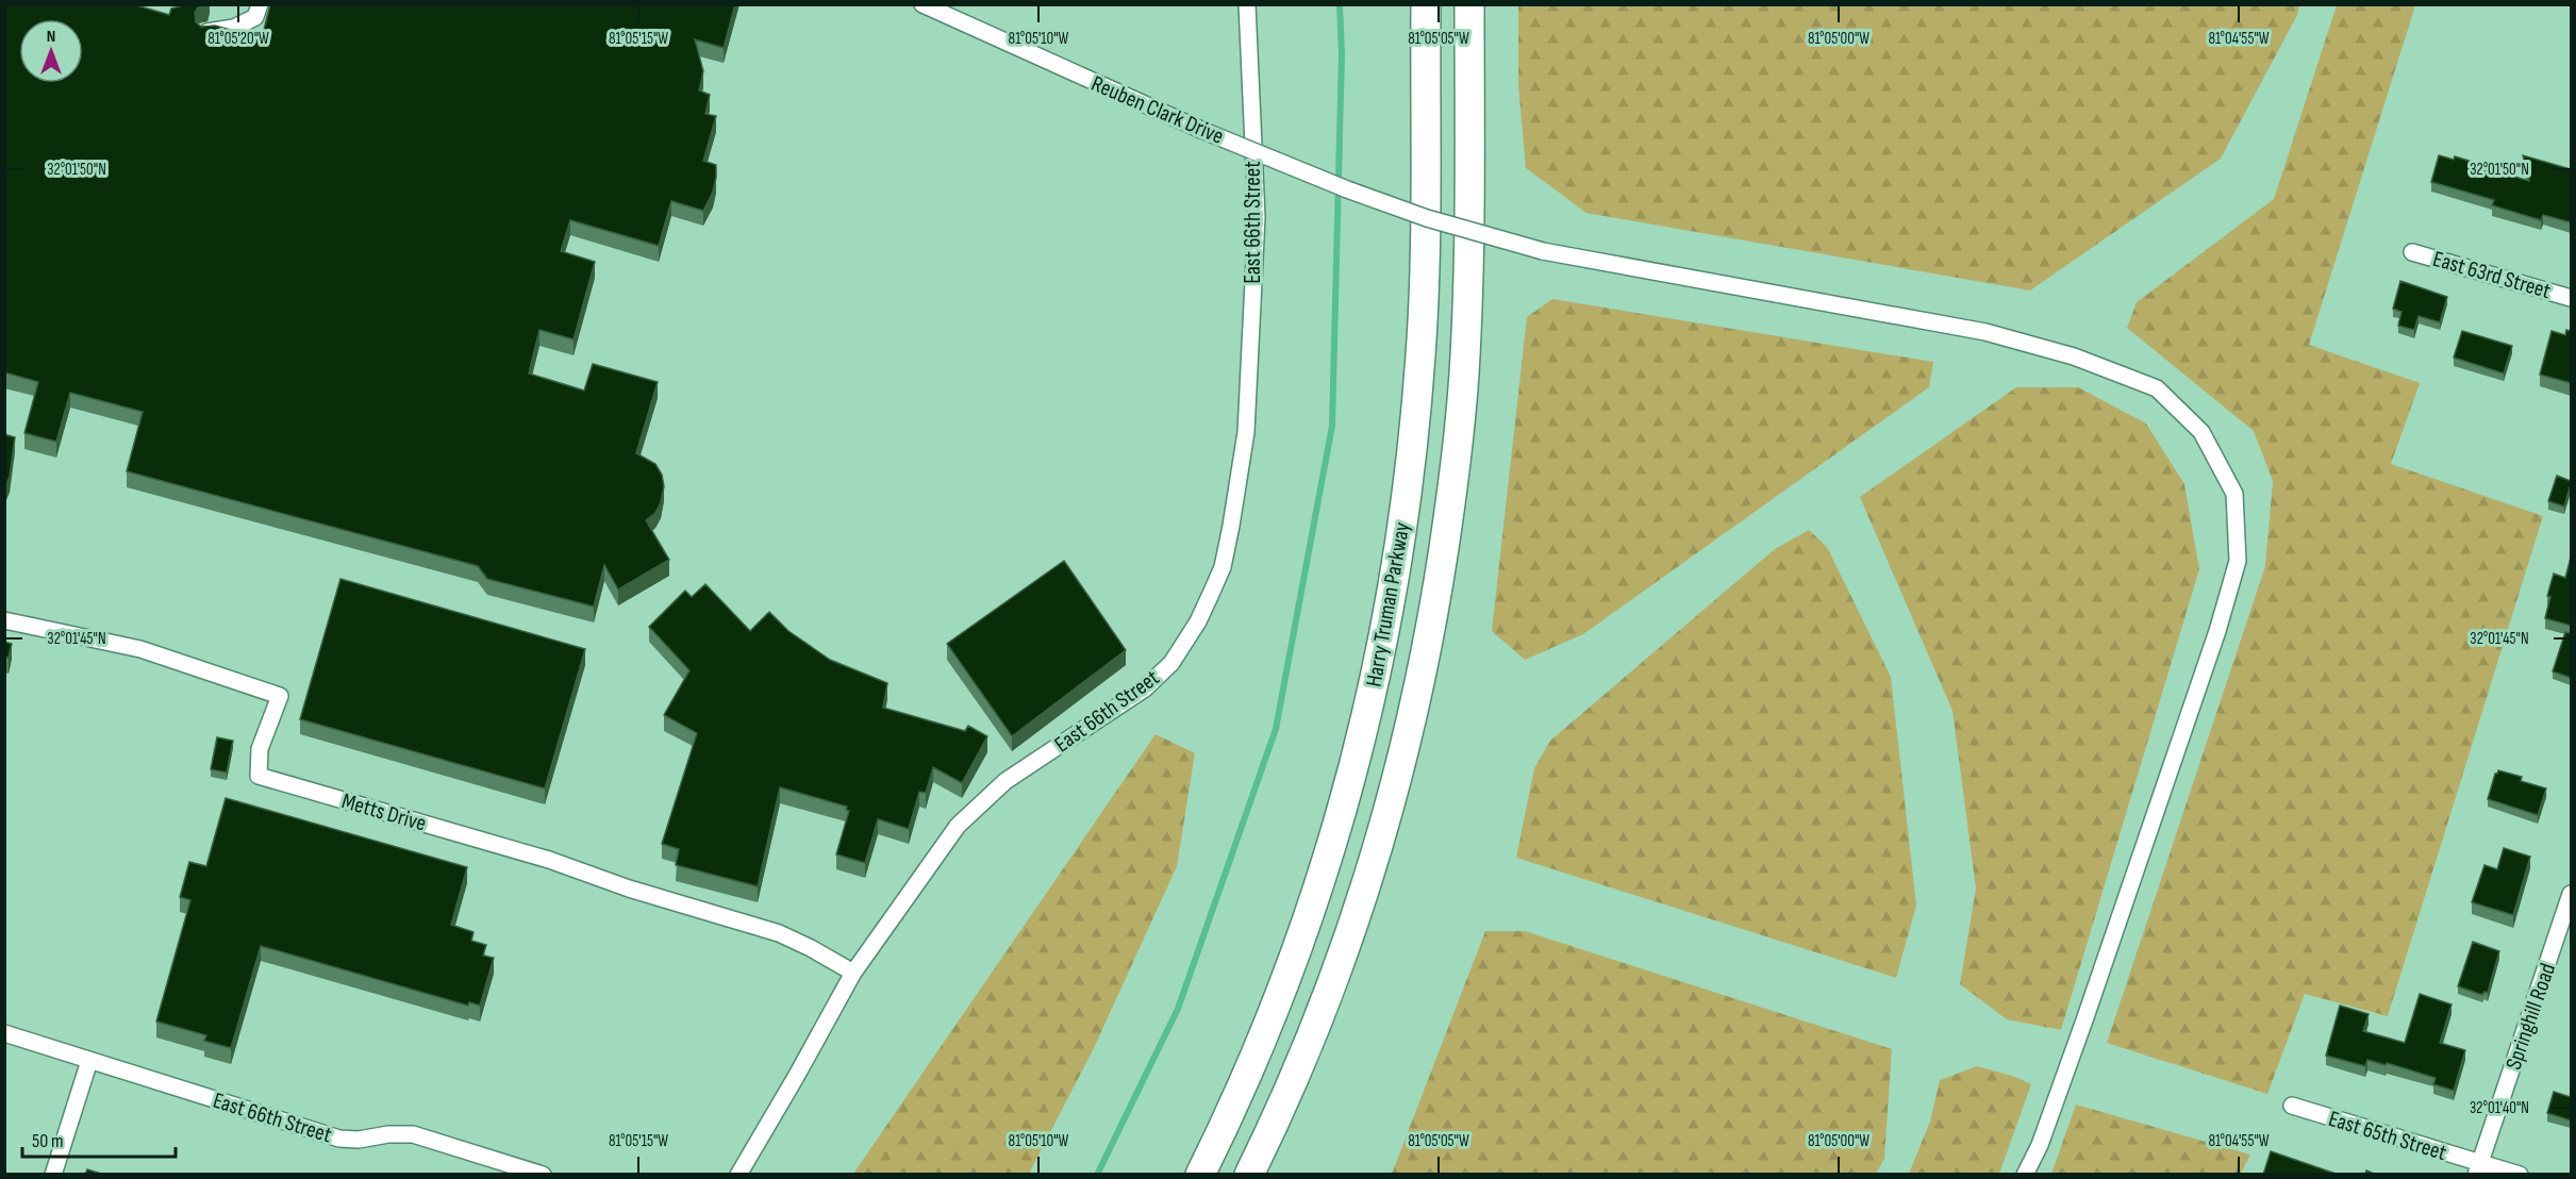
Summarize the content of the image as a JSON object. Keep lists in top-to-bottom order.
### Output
{
  "streets": {
    "highway": ["Harry Truman Parkway"],
    "street": [
      "Reuben Clark Drive",
      "East 66th Street",
      "East 63rd Street",
      "Metts Drive",
      "Springhill Road",
      "East 65th Street"
    ]
  },
  "crossings": [
    ["East 66th Street", "Metts Drive"],
    ["Springhill Road", "East 65th Street"]
  ],
  "scale_bar": "50 m",
  "north": "top",
  "coordinates": [
    "81°05'20\"W",
    "81°05'15\"W",
    "81°05'10\"W",
    "81°05'05\"W",
    "81°05'00\"W",
    "81°04'55\"W",
    "32°01'50\"N",
    "32°01'45\"N",
    "32°01'40\"N"
  ]
}
